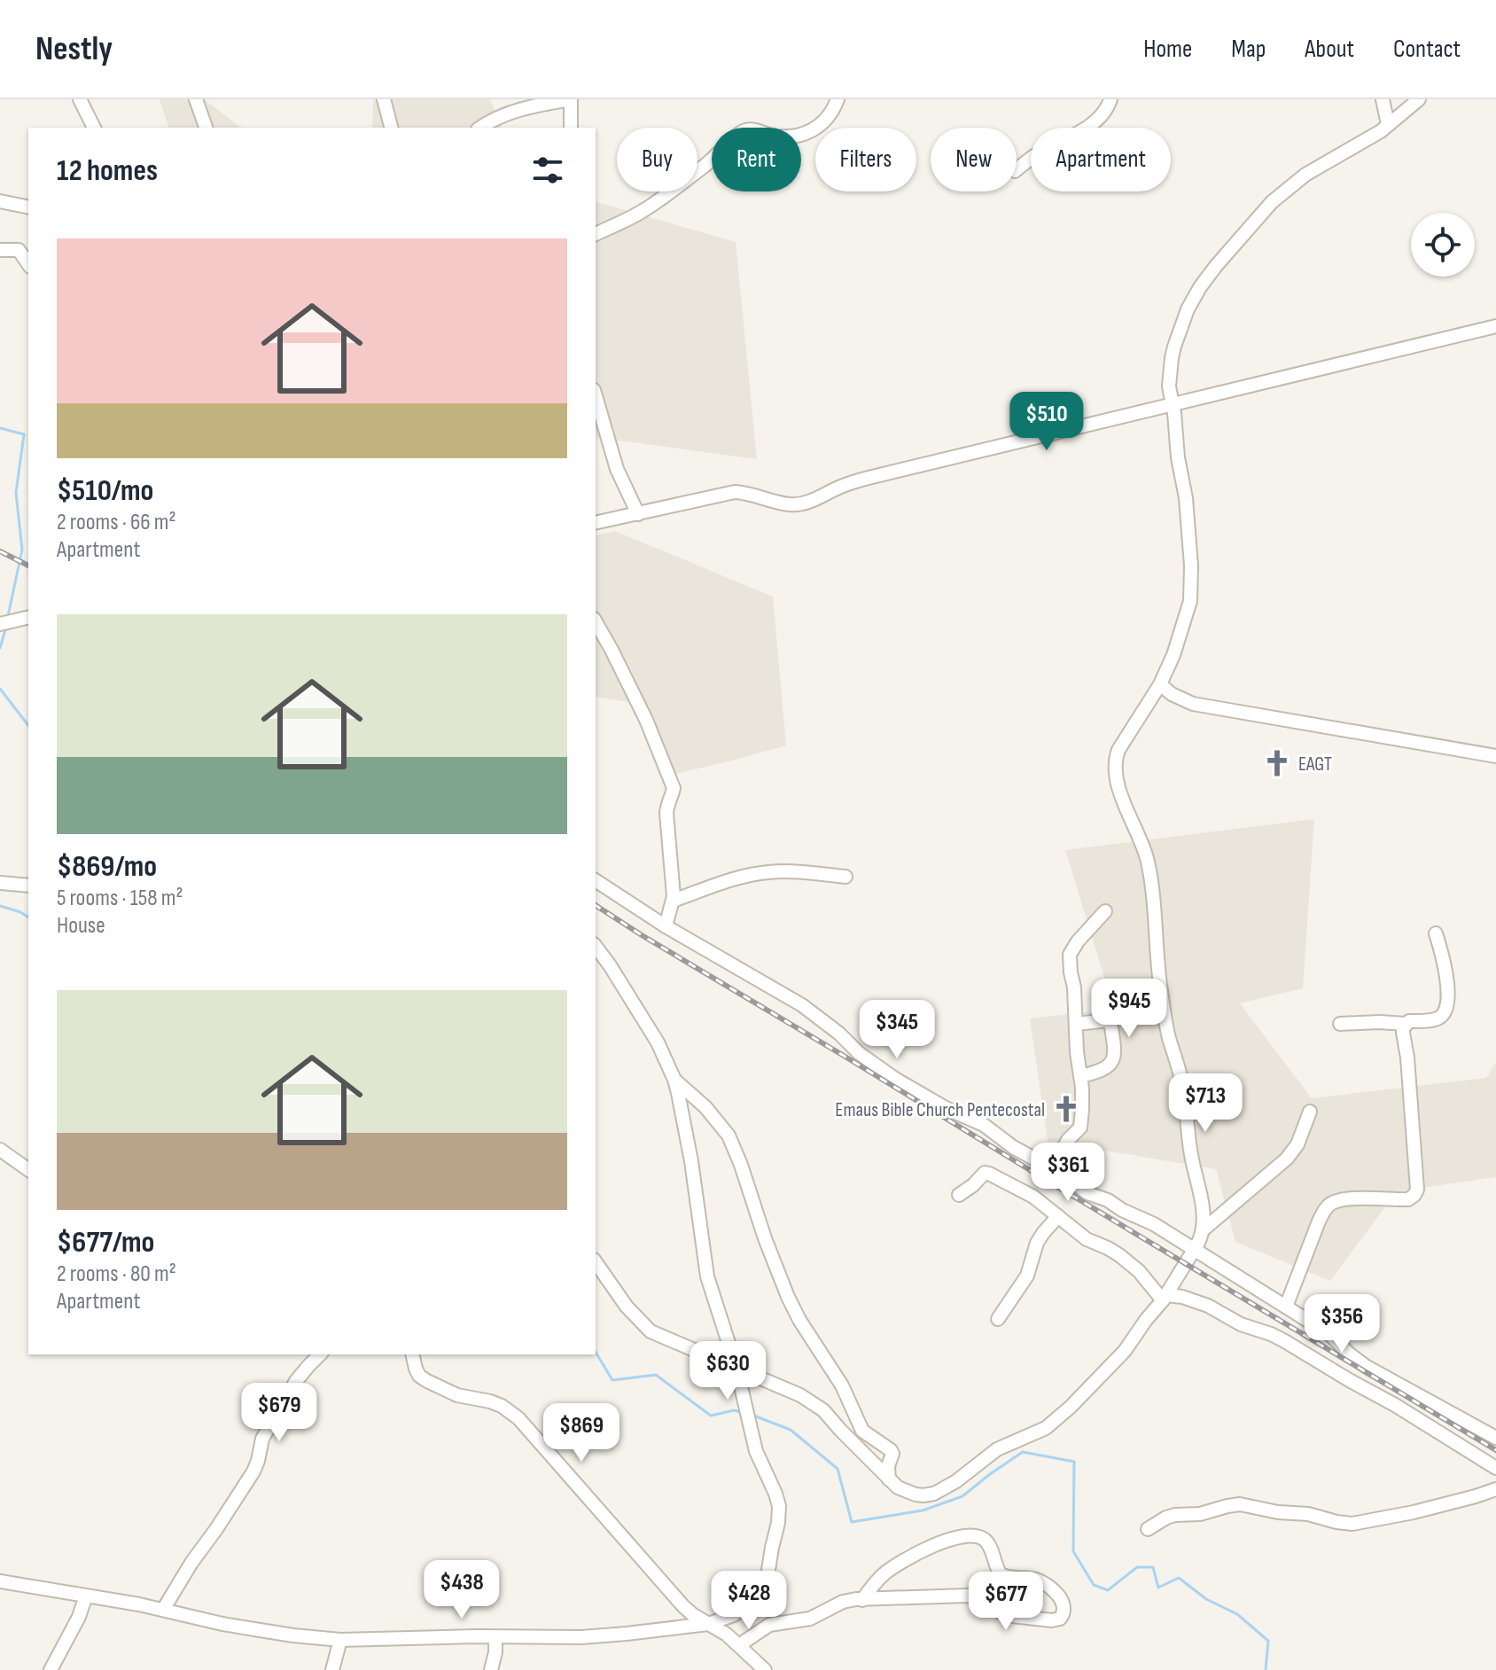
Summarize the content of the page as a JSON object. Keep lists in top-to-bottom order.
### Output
{
  "places": {
    "church": ["EAGT", "Emaus Bible Church Pentecostal"]
  },
  "page": {
    "header": "Nestly",
    "nav": [
      "Home",
      "Map",
      "About",
      "Contact"
    ],
    "chip": [
      "Buy",
      "Rent",
      "Filters",
      "New",
      "Apartment"
    ],
    "heading": "12 homes",
    "list": [
      {
        "name": "$510/mo",
        "note": "2 rooms · 66 m² · Apartment"
      },
      {
        "name": "$869/mo",
        "note": "5 rooms · 158 m² · House"
      },
      {
        "name": "$677/mo",
        "note": "2 rooms · 80 m² · Apartment"
      }
    ],
    "price": [
      "$510",
      "$945",
      "$345",
      "$713",
      "$361",
      "$356",
      "$630",
      "$679",
      "$869",
      "$438",
      "$428",
      "$677"
    ]
  }
}
